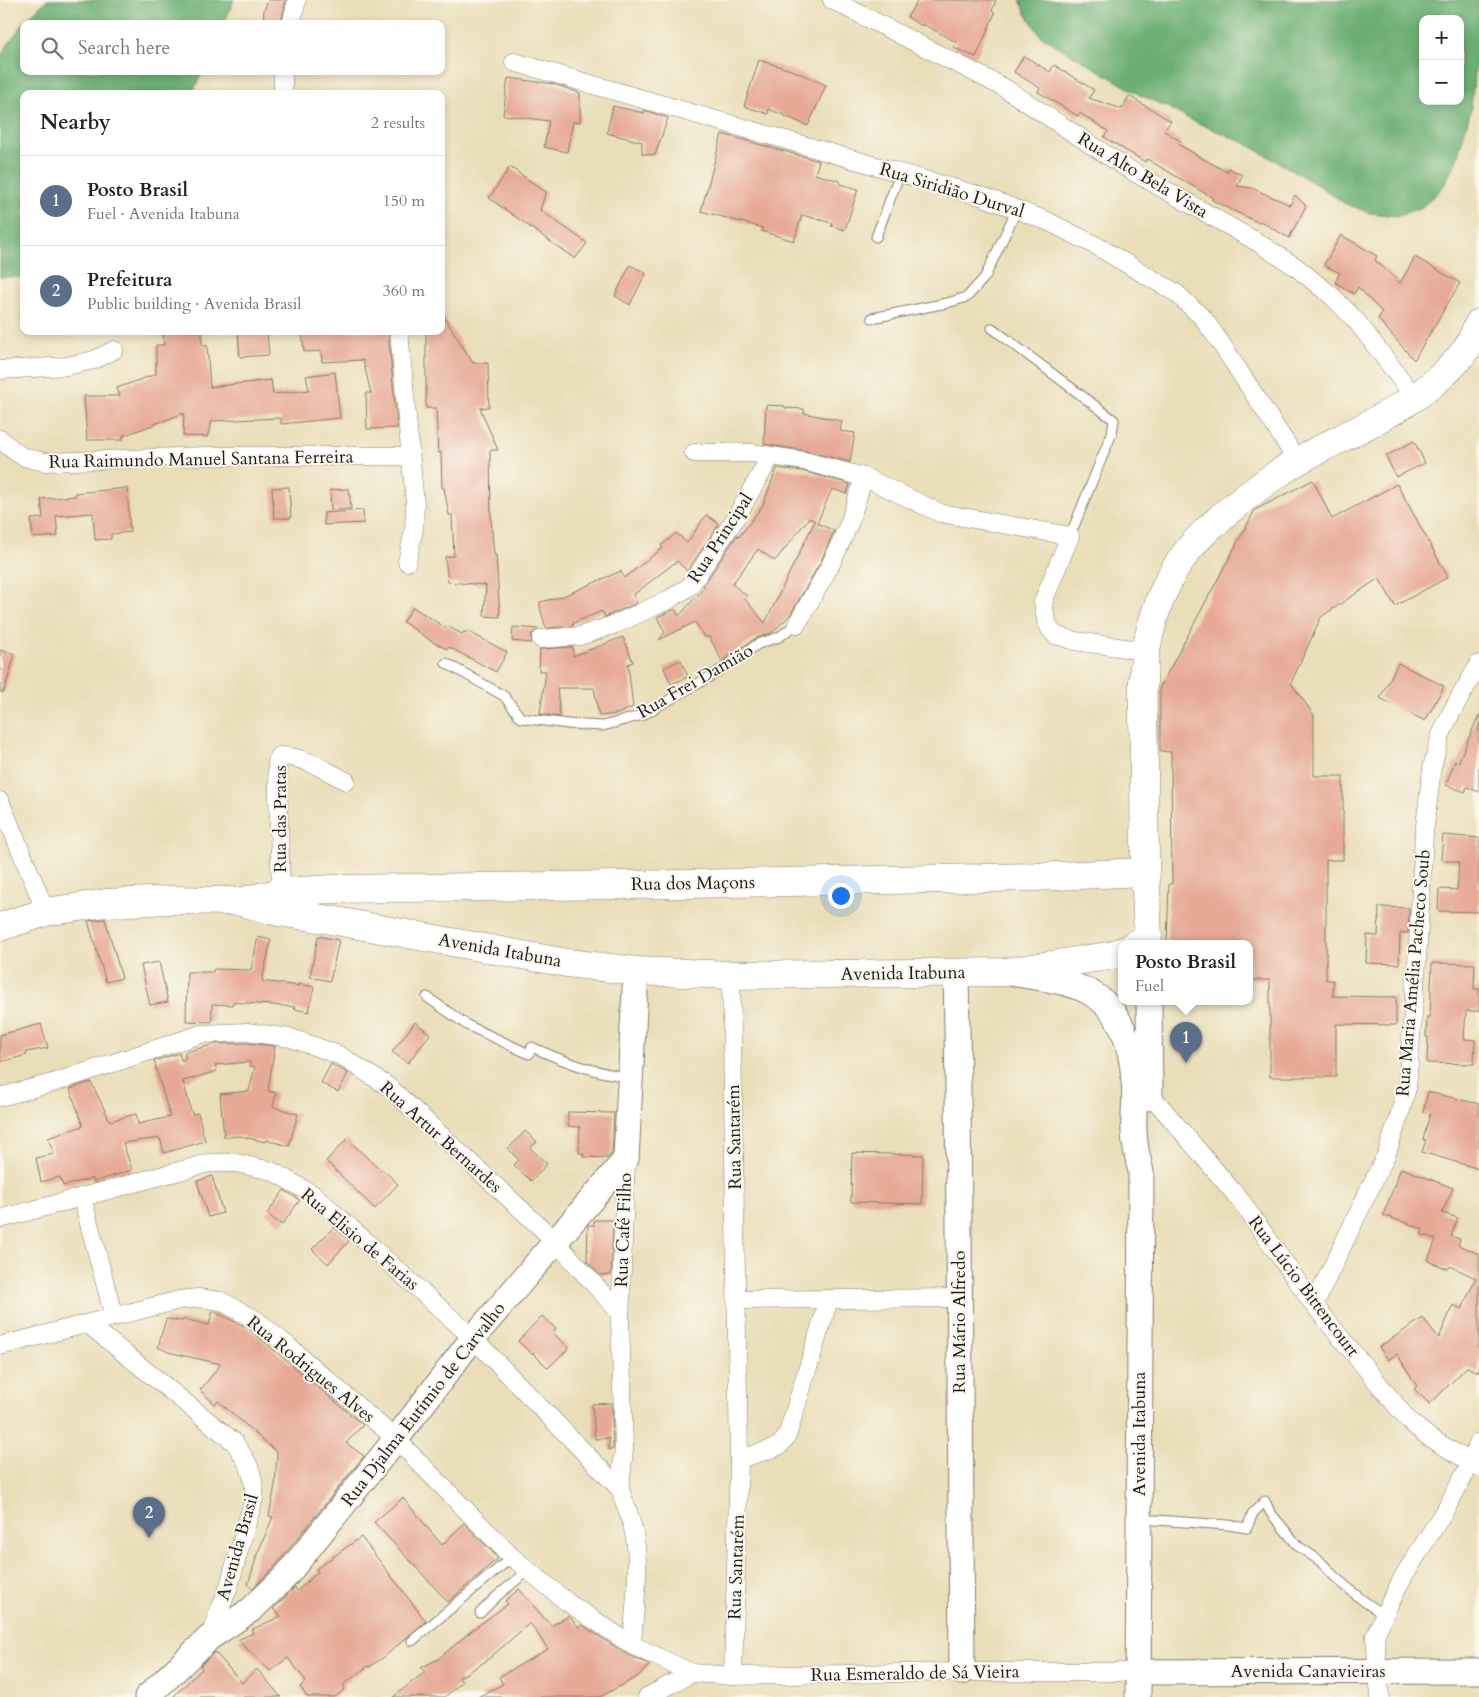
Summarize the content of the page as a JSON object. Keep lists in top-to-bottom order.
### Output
{
  "streets": {
    "main road": ["Rua dos Maçons", "Avenida Itabuna"],
    "street": [
      "Rua Alto Bela Vista",
      "Rua Siridião Durval",
      "Rua Raimundo Manuel Santana Ferreira",
      "Rua Principal",
      "Rua Frei Damião",
      "Rua das Pratas",
      "Rua Maria Amélia Pacheco Soub",
      "Rua Artur Bernardes",
      "Rua Santarém",
      "Rua Café Filho",
      "Rua Elisio de Farias",
      "Rua Lúcio Bittencourt",
      "Rua Mário Alfredo",
      "Rua Rodrigues Alves",
      "Rua Djalma Eutímio de Carvalho",
      "Avenida Brasil",
      "Avenida Canavieiras",
      "Rua Esmeraldo de Sá Vieira"
    ]
  },
  "crossings": [
    ["Rua das Pratas", "Rua dos Maçons"],
    ["Rua dos Maçons", "Avenida Itabuna"],
    ["Avenida Itabuna", "Rua Santarém"],
    ["Avenida Itabuna", "Rua Café Filho"],
    ["Avenida Itabuna", "Rua Lúcio Bittencourt"],
    ["Avenida Itabuna", "Rua Mário Alfredo"],
    ["Avenida Itabuna", "Avenida Canavieiras"],
    ["Avenida Itabuna", "Rua Esmeraldo de Sá Vieira"],
    ["Rua Maria Amélia Pacheco Soub", "Rua Lúcio Bittencourt"],
    ["Rua Artur Bernardes", "Rua Café Filho"],
    ["Rua Artur Bernardes", "Rua Djalma Eutímio de Carvalho"],
    ["Rua Santarém", "Rua Esmeraldo de Sá Vieira"],
    ["Rua Café Filho", "Rua Elisio de Farias"],
    ["Rua Café Filho", "Rua Djalma Eutímio de Carvalho"],
    ["Rua Elisio de Farias", "Rua Djalma Eutímio de Carvalho"],
    ["Rua Mário Alfredo", "Rua Esmeraldo de Sá Vieira"],
    ["Rua Rodrigues Alves", "Rua Djalma Eutímio de Carvalho"],
    ["Rua Rodrigues Alves", "Avenida Brasil"],
    ["Rua Rodrigues Alves", "Rua Esmeraldo de Sá Vieira"],
    ["Rua Djalma Eutímio de Carvalho", "Avenida Brasil"],
    ["Avenida Canavieiras", "Rua Esmeraldo de Sá Vieira"]
  ],
  "page": {
    "map_buttons": ["+", "−"],
    "search": "Search here",
    "heading": ["Nearby", "2 results"],
    "list": [
      {
        "mark": "1",
        "name": "Posto Brasil",
        "note": "Fuel · Avenida Itabuna",
        "value": "150 m"
      },
      {
        "mark": "2",
        "name": "Prefeitura",
        "note": "Public building · Avenida Brasil",
        "value": "360 m"
      }
    ],
    "popup": ["Posto Brasil", "Fuel"],
    "pins": ["1", "2"]
  }
}
